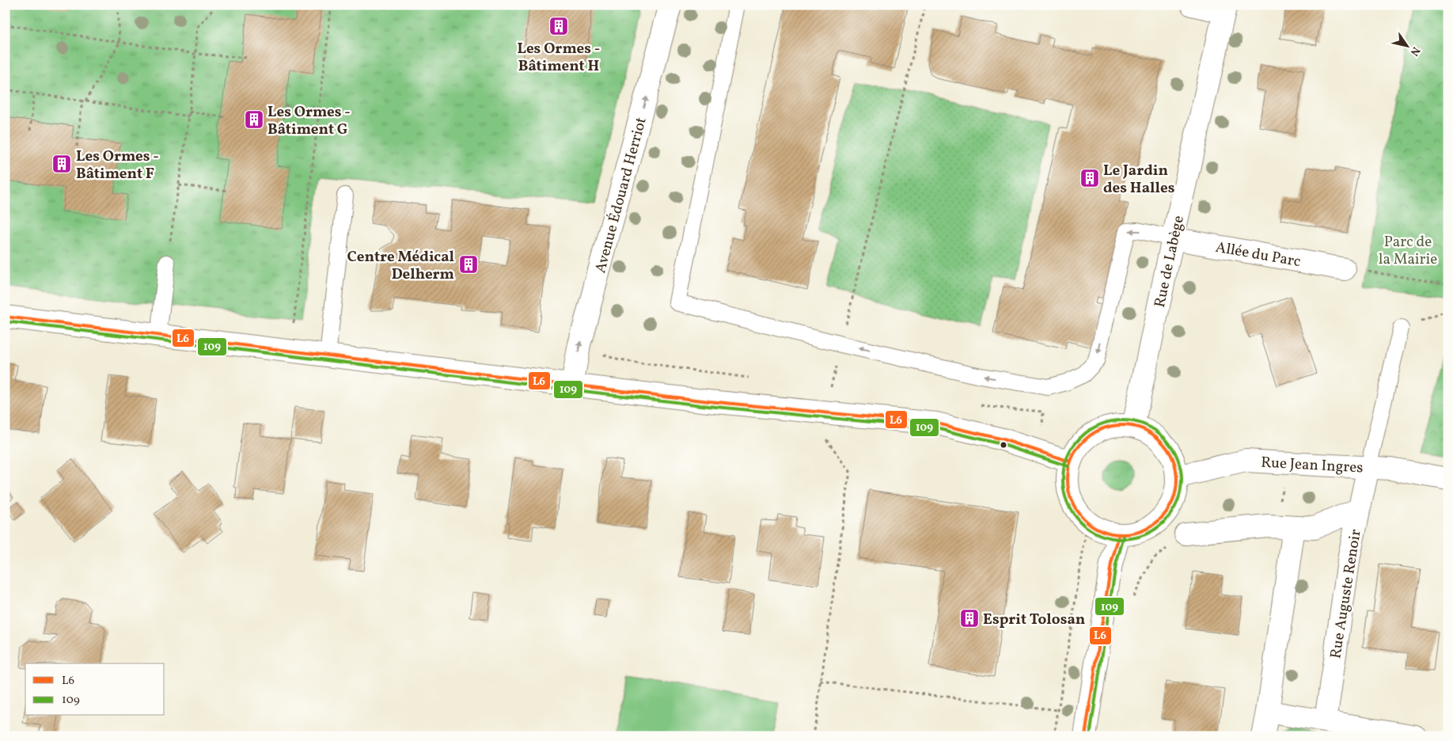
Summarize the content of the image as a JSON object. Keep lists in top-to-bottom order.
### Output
{
  "streets": {
    "street": [
      "Avenue Édouard Herriot",
      "Allée du Parc",
      "Rue de Labège",
      "Rue Jean Ingres",
      "Rue Auguste Renoir"
    ]
  },
  "crossings": [
    ["Allée du Parc", "Rue de Labège"],
    ["Rue de Labège", "Rue Jean Ingres"],
    ["Rue Jean Ingres", "Rue Auguste Renoir"]
  ],
  "one_way": ["Avenue Édouard Herriot"],
  "parks": ["Parc de la Mairie"],
  "places": {
    "building": [
      "Les Ormes - Bâtiment H",
      "Les Ormes - Bâtiment G",
      "Les Ormes - Bâtiment F",
      "Le Jardin des Halles",
      "Centre Médical Delherm",
      "Esprit Tolosan"
    ]
  },
  "lines": ["transit line L6", "transit line 109"],
  "legend": ["L6", "109"],
  "north": "bottom right"
}
